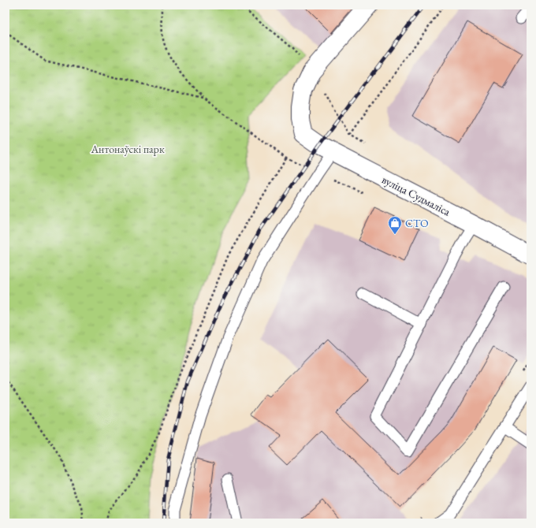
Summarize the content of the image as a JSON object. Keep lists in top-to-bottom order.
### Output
{
  "streets": {
    "street": ["вуліца Судмаліса"]
  },
  "parks": ["Антонаўскі парк"],
  "places": {
    "shop": ["СТО"]
  }
}
